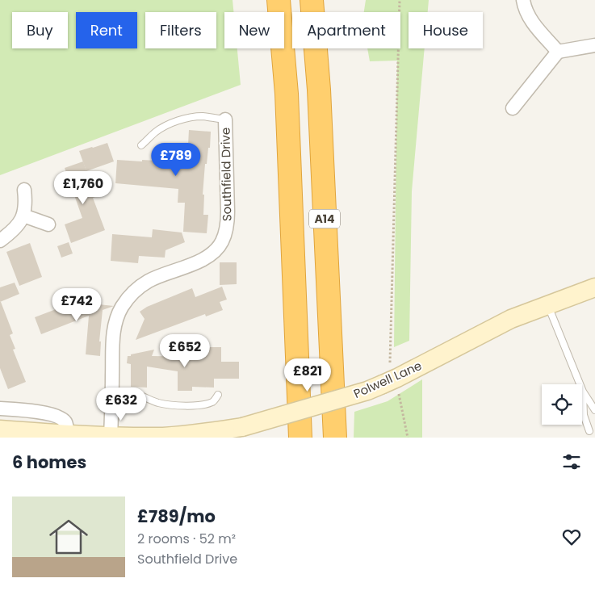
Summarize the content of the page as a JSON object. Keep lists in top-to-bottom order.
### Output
{
  "streets": {
    "highway": ["A14"],
    "street": ["Southfield Drive", "Polwell Lane"]
  },
  "crossings": [
    ["Southfield Drive", "Polwell Lane"]
  ],
  "page": {
    "chip": [
      "Buy",
      "Rent",
      "Filters",
      "New",
      "Apartment",
      "House"
    ],
    "price": [
      "£789",
      "£1,760",
      "£742",
      "£652",
      "£821",
      "£632"
    ],
    "heading": "6 homes",
    "list": [
      {
        "name": "£789/mo",
        "note": "2 rooms · 52 m² · Southfield Drive"
      }
    ]
  }
}
